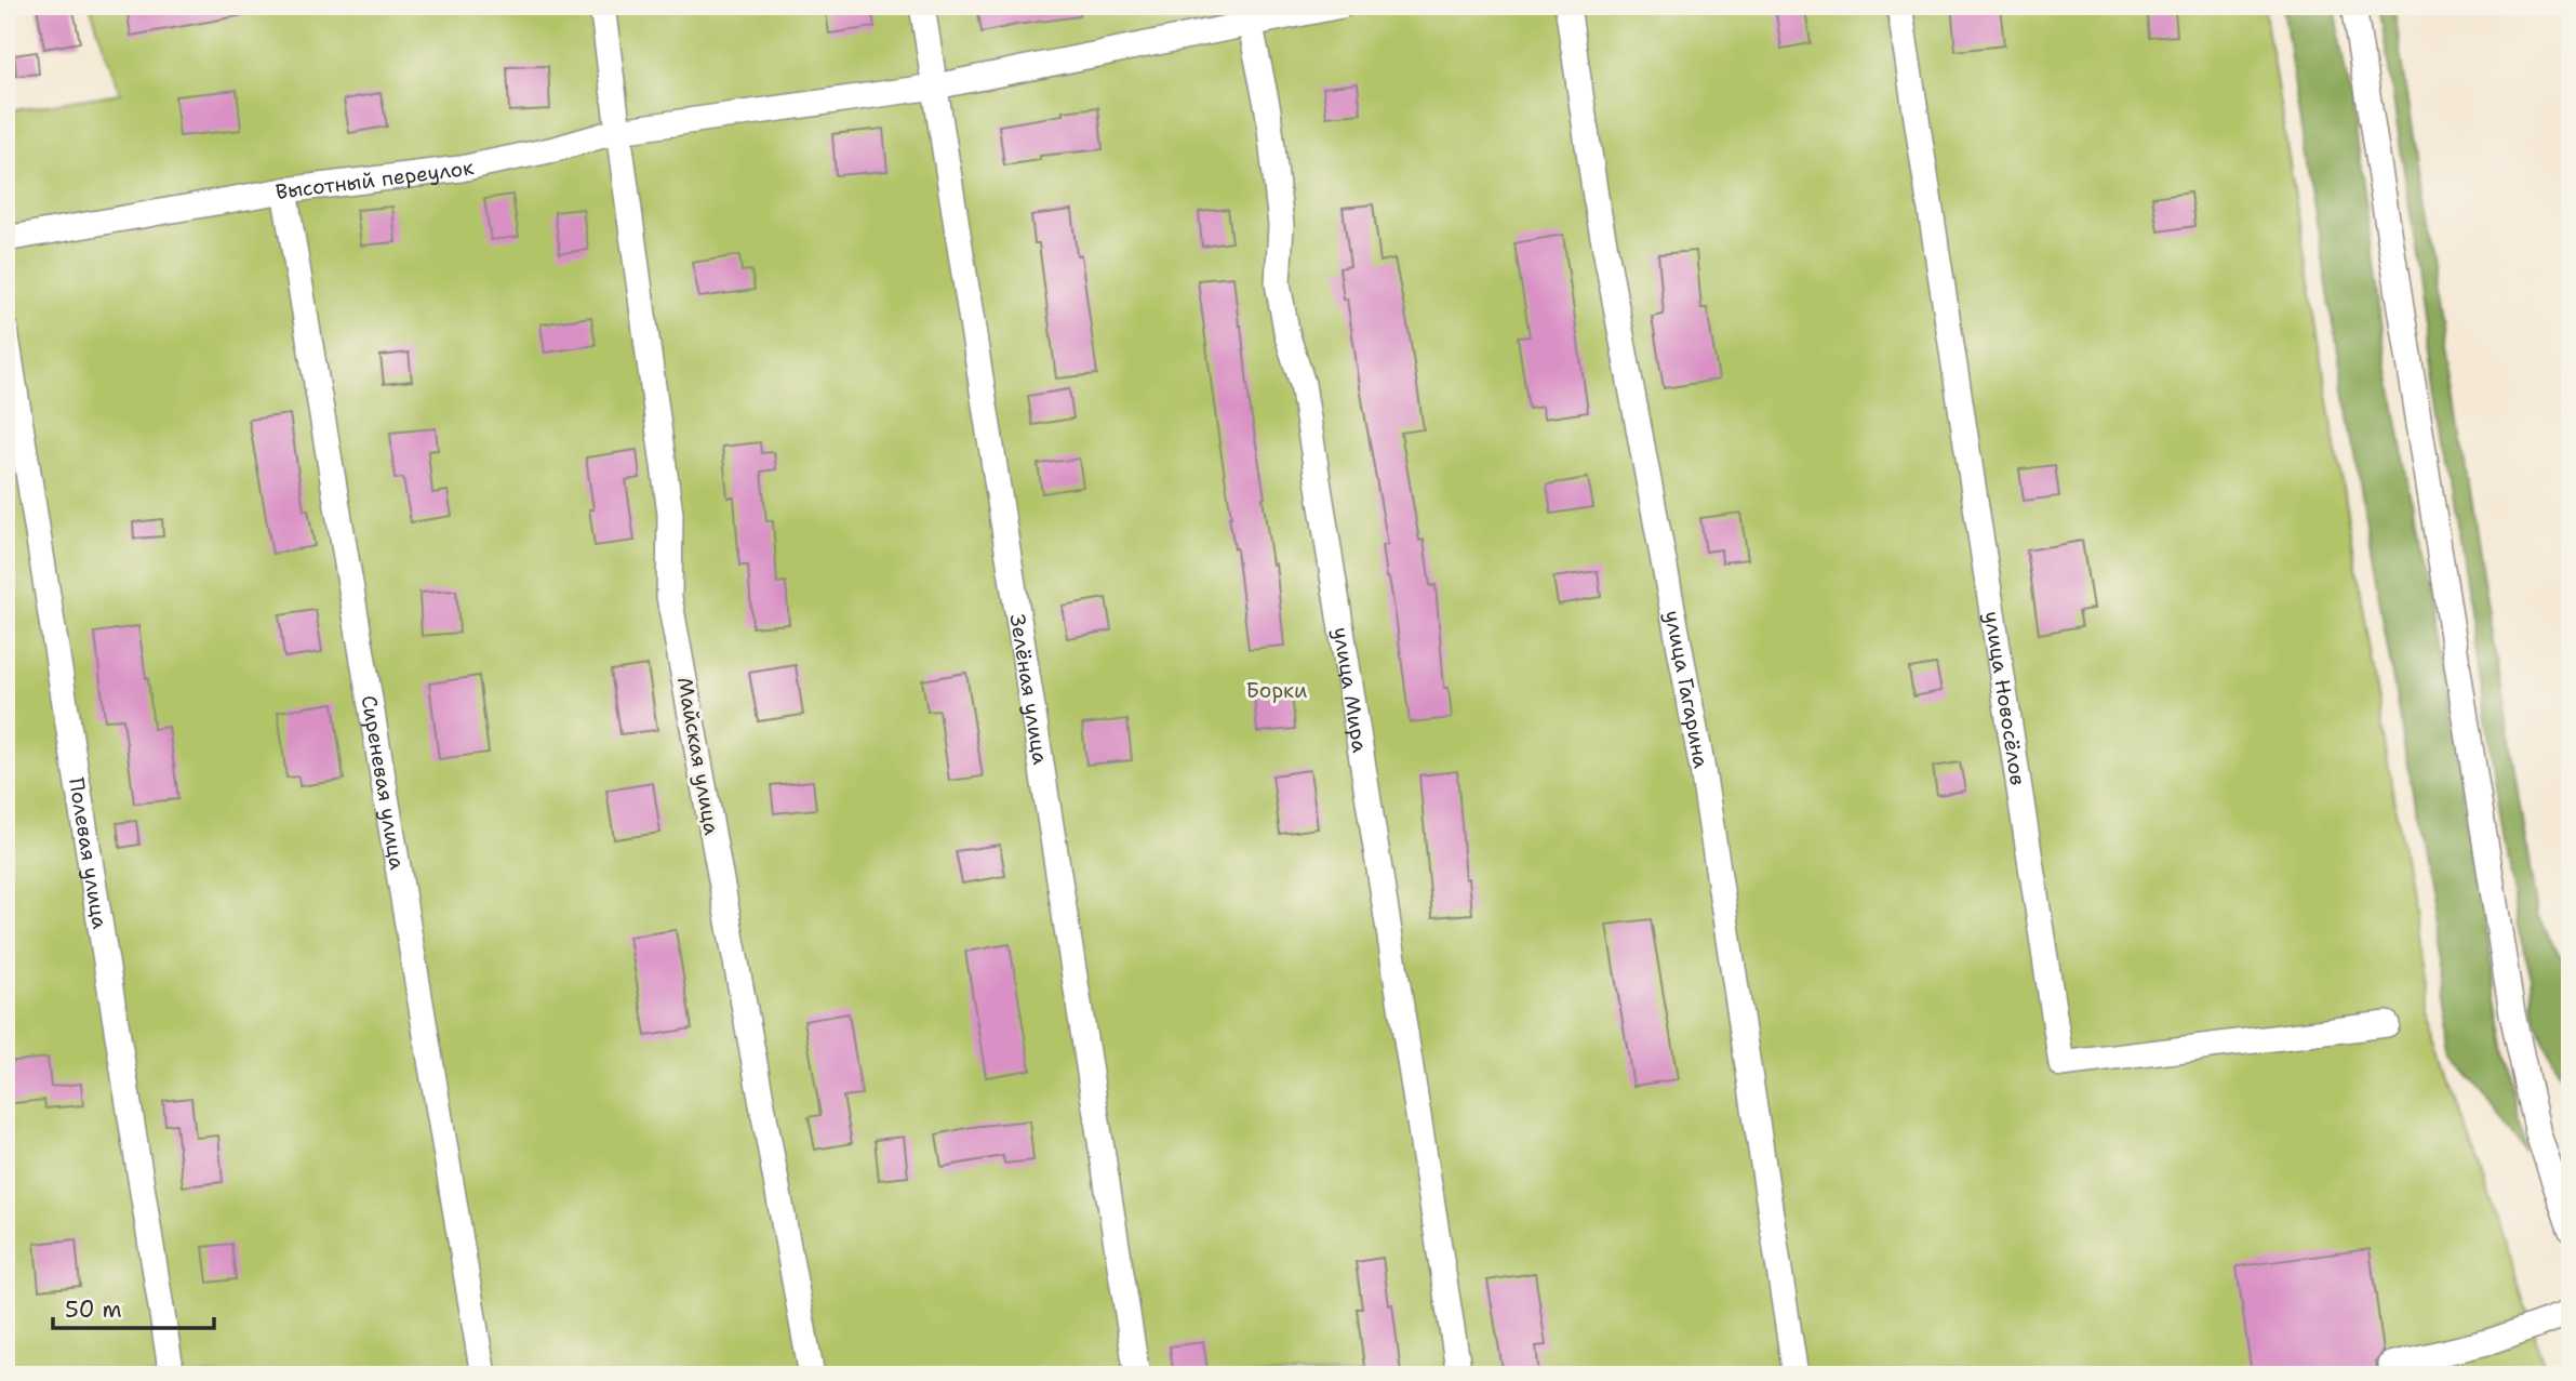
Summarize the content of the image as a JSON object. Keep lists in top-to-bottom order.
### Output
{
  "streets": {
    "street": [
      "Высотный переулок",
      "улица Мира",
      "улица Гагарина",
      "Зелёная улица",
      "улица Новосёлов",
      "Майская улица",
      "Сиреневая улица",
      "Полевая улица"
    ]
  },
  "crossings": [
    ["Высотный переулок", "улица Мира"],
    ["Высотный переулок", "Зелёная улица"],
    ["Высотный переулок", "Майская улица"],
    ["Высотный переулок", "Сиреневая улица"]
  ],
  "parks": ["Борки"],
  "scale_bar": "50 m"
}
